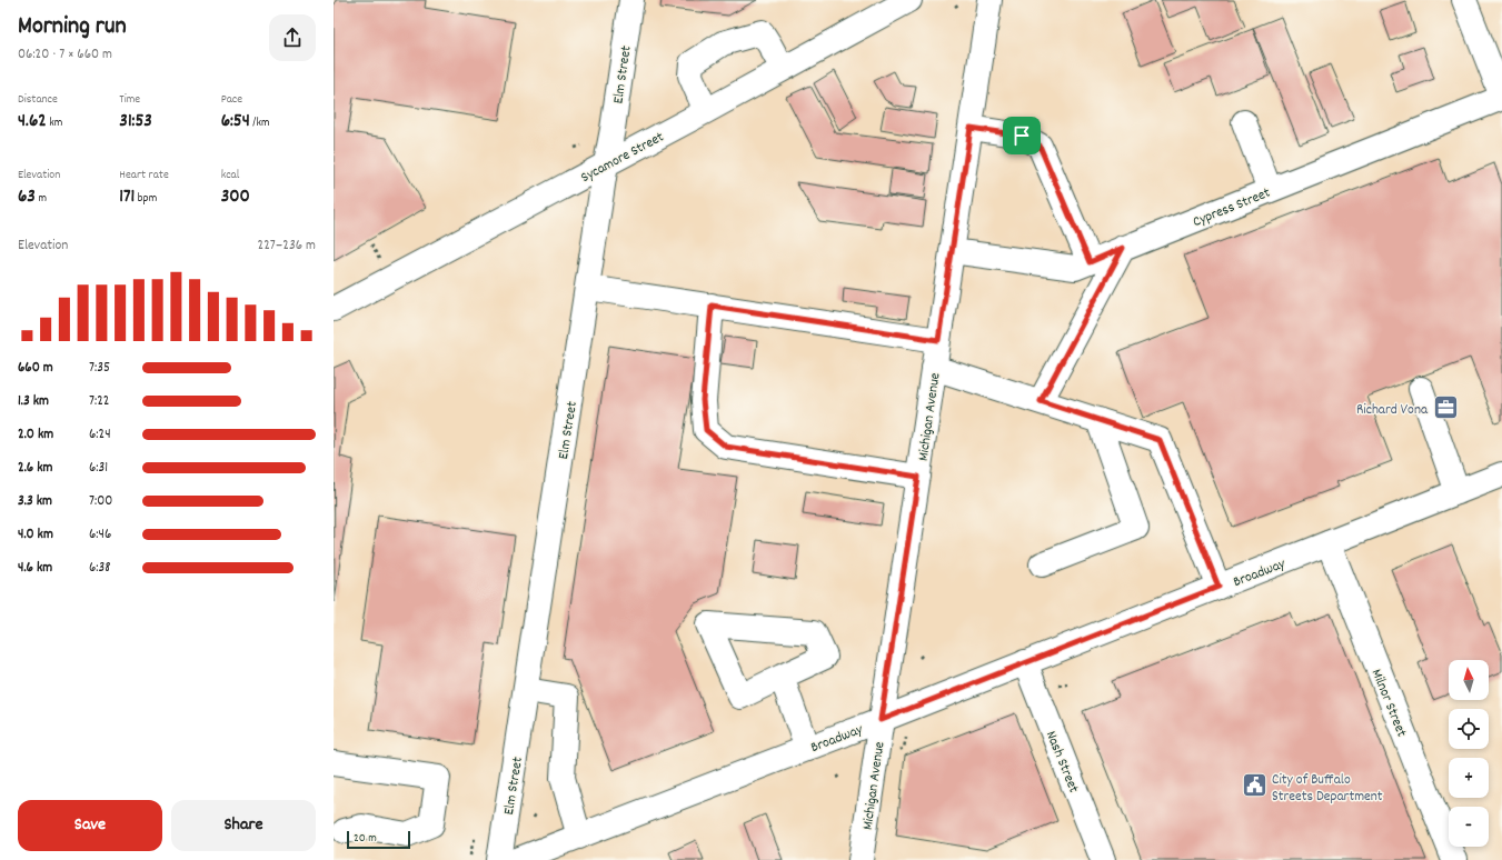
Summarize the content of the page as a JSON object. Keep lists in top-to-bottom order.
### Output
{
  "streets": {
    "main road": [
      "Elm Street",
      "Sycamore Street",
      "Cypress Street",
      "Michigan Avenue",
      "Broadway",
      "Milnor Street",
      "Nash Street"
    ]
  },
  "crossings": [
    ["Elm Street", "Sycamore Street"],
    ["Cypress Street", "Michigan Avenue"],
    ["Michigan Avenue", "Broadway"],
    ["Broadway", "Milnor Street"],
    ["Broadway", "Nash Street"]
  ],
  "places": {
    "office": ["Richard Vona"],
    "public building": ["City of Buffalo Streets Department"]
  },
  "scale_bar": "20 m",
  "north": "top",
  "page": {
    "heading": ["Morning run", "06:20 · 7 × 660 m"],
    "stats": [
      ["Distance", "4.62 km"],
      ["Time", "31:53"],
      ["Pace", "6:54 /km"],
      ["Elevation", "63 m"],
      ["Heart rate", "171 bpm"],
      ["kcal", "300"]
    ],
    "chart": ["Elevation", "227–236 m"],
    "list": [
      {
        "name": "660 m",
        "note": "7:35"
      },
      {
        "name": "1.3 km",
        "note": "7:22"
      },
      {
        "name": "2.0 km",
        "note": "6:24"
      },
      {
        "name": "2.6 km",
        "note": "6:31"
      },
      {
        "name": "3.3 km",
        "note": "7:00"
      },
      {
        "name": "4.0 km",
        "note": "6:46"
      },
      {
        "name": "4.6 km",
        "note": "6:38"
      }
    ],
    "map_buttons": ["+", "−"],
    "buttons": ["Save", "Share"],
    "scale": "20 m"
  }
}
